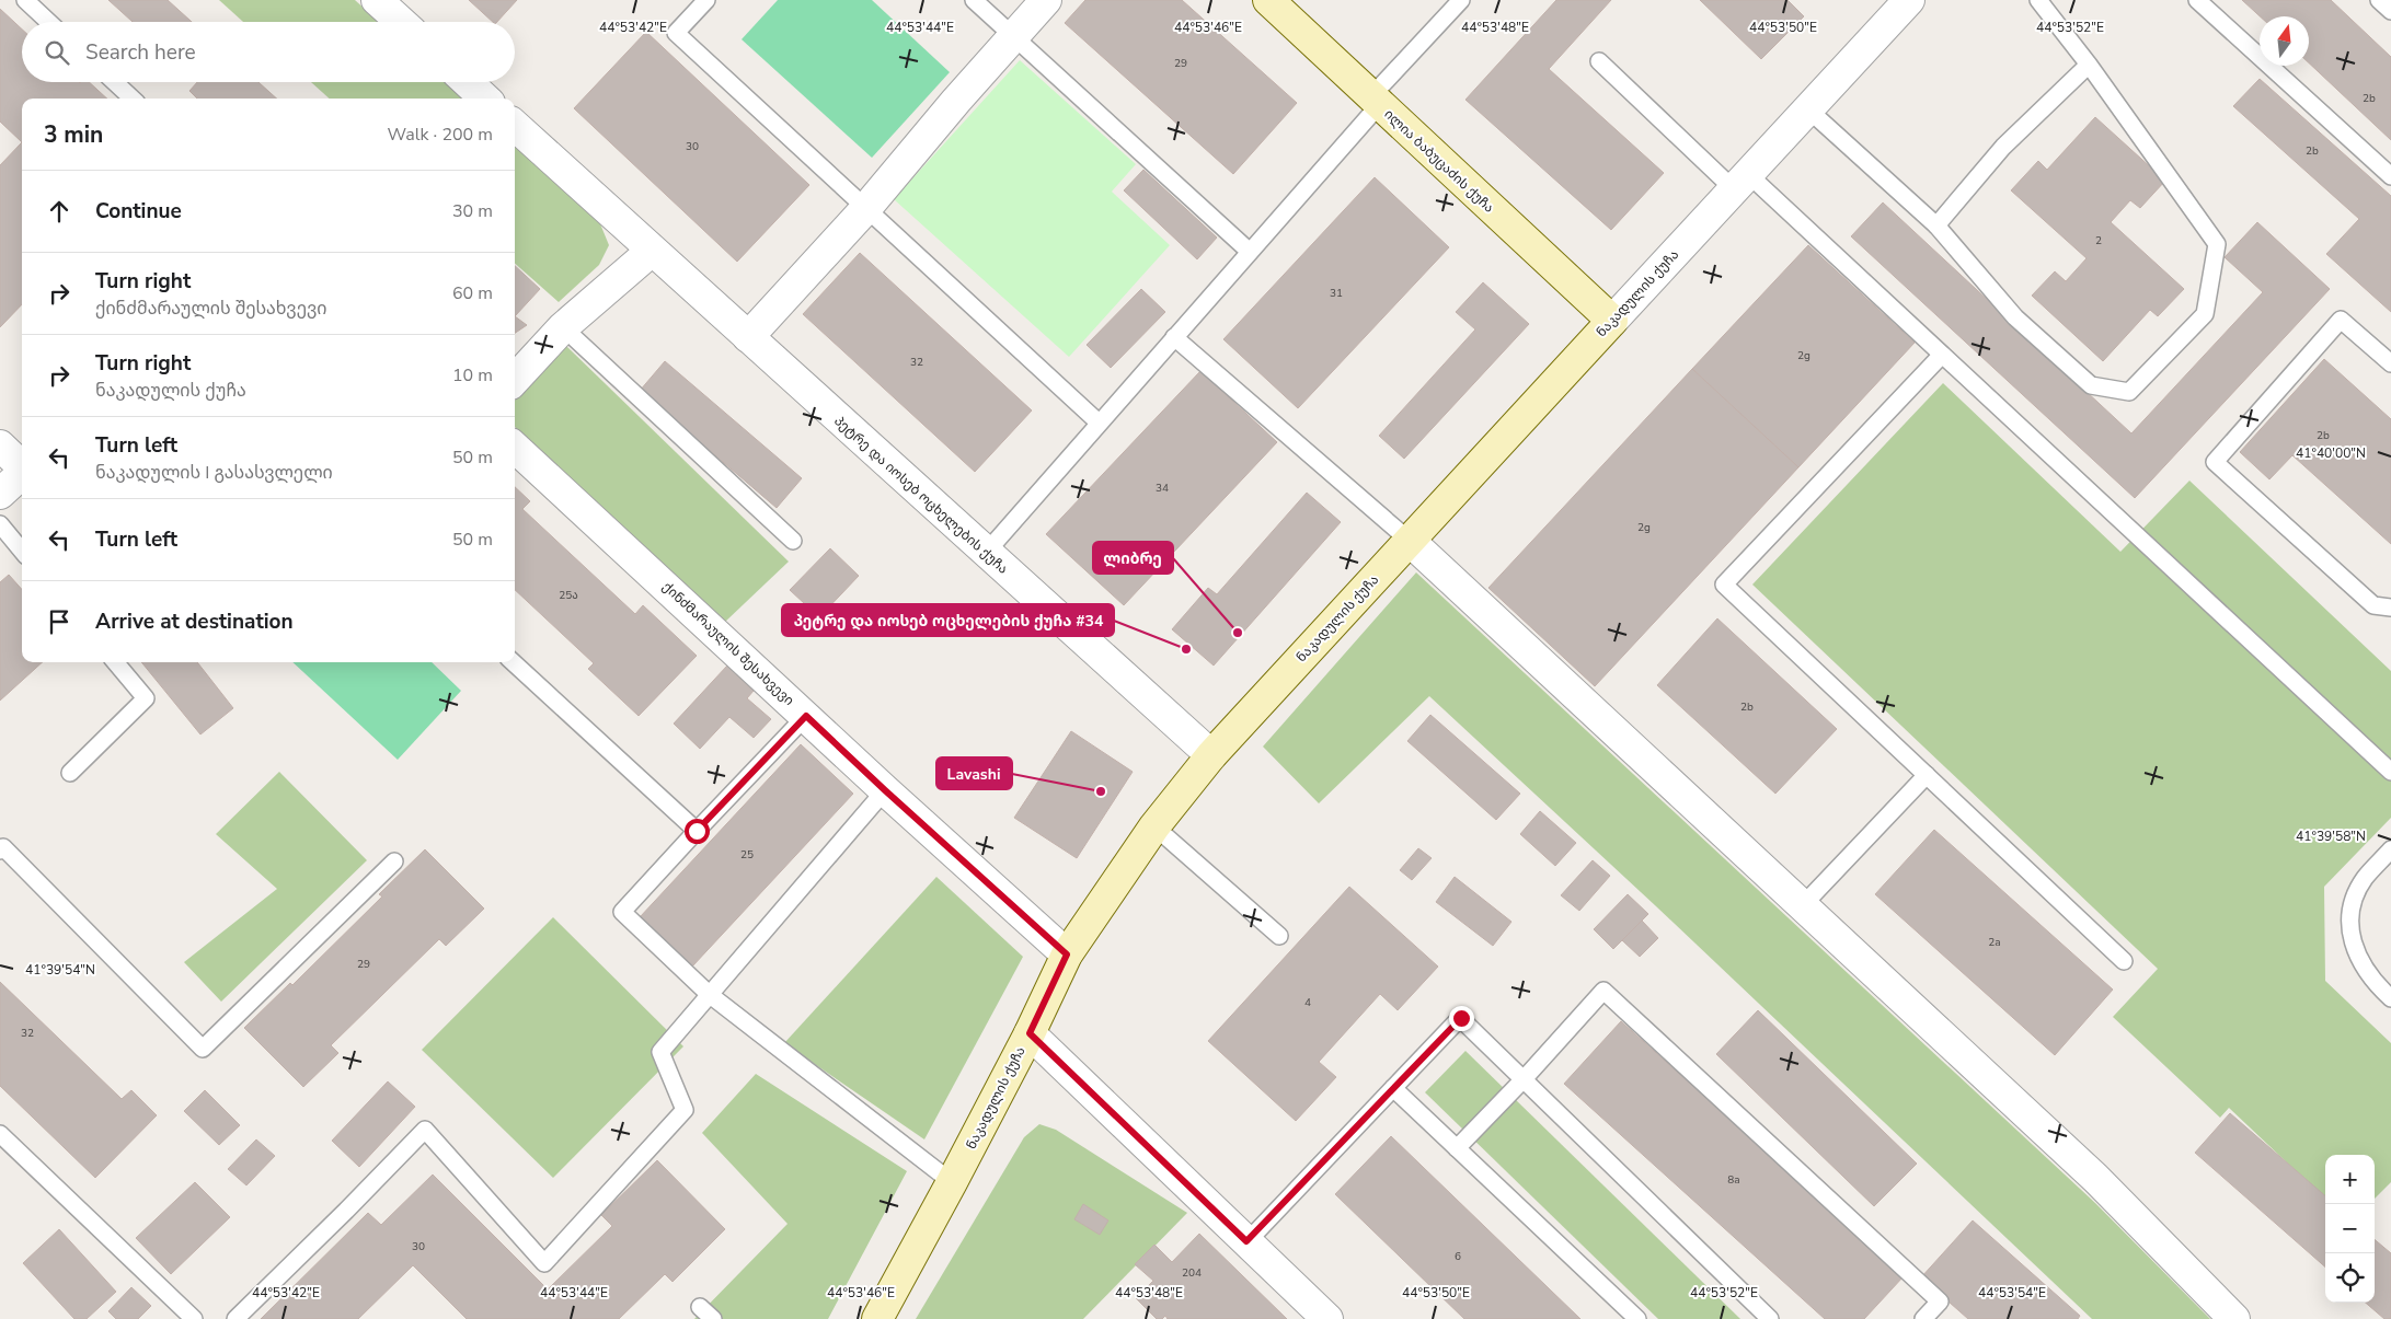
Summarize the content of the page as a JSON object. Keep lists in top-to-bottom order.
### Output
{
  "streets": {
    "street": [
      "ილია ბაბუცაძის ქუჩა",
      "ნაკადულის ქუჩა",
      "პეტრე და იოსებ ოცხელების ქუჩა",
      "ქინძმარაულის შესახვევი"
    ]
  },
  "crossings": [
    ["ილია ბაბუცაძის ქუჩა", "ნაკადულის ქუჩა"],
    ["ნაკადულის ქუჩა", "პეტრე და იოსებ ოცხელების ქუჩა"],
    ["ნაკადულის ქუჩა", "ქინძმარაულის შესახვევი"]
  ],
  "places": ["ლიბრე", "პეტრე და იოსებ ოცხელების ქუჩა #34", "Lavashi"],
  "house_numbers": [
    "29",
    "2b",
    "30",
    "2b",
    "2",
    "31",
    "2g",
    "32",
    "2b",
    "34",
    "2g",
    "25ა",
    "2b",
    "25",
    "2a",
    "29",
    "4",
    "32",
    "8a",
    "30",
    "6",
    "204"
  ],
  "north": "top",
  "page": {
    "search": "Search here",
    "heading": ["3 min", "Walk · 200 m"],
    "list": [
      ["Continue", "30 m"],
      ["Turn right", "ქინძმარაულის შესახვევი", "60 m"],
      ["Turn right", "ნაკადულის ქუჩა", "10 m"],
      ["Turn left", "ნაკადულის I გასასვლელი", "50 m"],
      ["Turn left", "50 m"],
      "Arrive at destination"
    ],
    "map_buttons": ["+", "−"]
  },
  "coordinates": [
    "44°53'42\"E",
    "44°53'44\"E",
    "44°53'46\"E",
    "44°53'48\"E",
    "44°53'50\"E",
    "44°53'52\"E",
    "41°40'00\"N",
    "41°39'58\"N",
    "41°39'54\"N",
    "44°53'54\"E"
  ]
}
